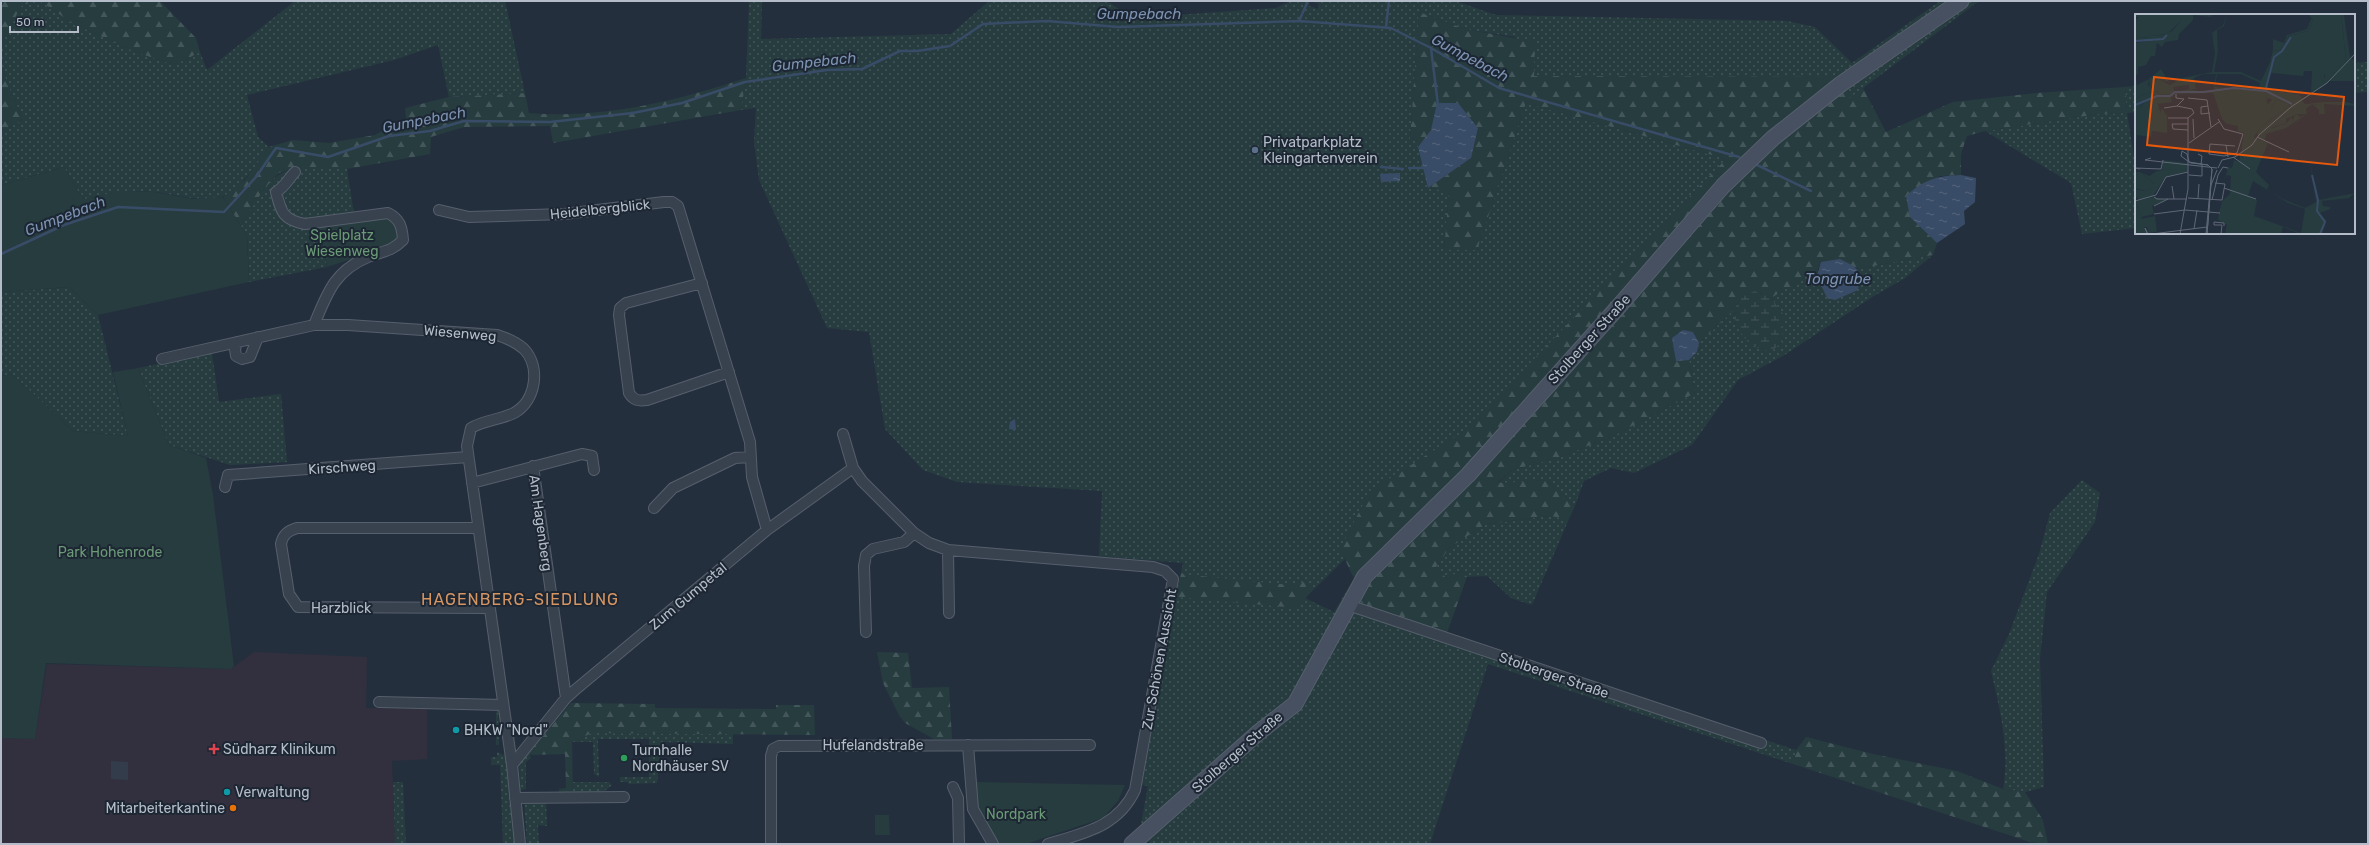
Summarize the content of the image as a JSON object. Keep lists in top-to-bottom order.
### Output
{
  "streets": {
    "main road": ["Stolberger Straße"],
    "street": [
      "Heidelbergblick",
      "Wiesenweg",
      "Kirschweg",
      "Am Hagenberg",
      "Zum Gumpetal",
      "Harzblick",
      "Zur Schönen Aussicht",
      "Hufelandstraße"
    ]
  },
  "crossings": [
    ["Heidelbergblick", "Zum Gumpetal"],
    ["Wiesenweg", "Kirschweg"],
    ["Am Hagenberg", "Zum Gumpetal"],
    ["Zum Gumpetal", "Zur Schönen Aussicht"]
  ],
  "districts": ["HAGENBERG-SIEDLUNG"],
  "water": ["Gumpebach", "Tongrube"],
  "parks": ["Spielplatz Wiesenweg", "Park Hohenrode", "Nordpark"],
  "places": {
    "other": [
      "Privatparkplatz Kleingartenverein",
      "BHKW \"Nord\"",
      "Turnhalle Nordhäuser SV",
      "Verwaltung",
      "Mitarbeiterkantine"
    ],
    "health": ["Südharz Klinikum"]
  },
  "scale_bar": "50 m"
}
